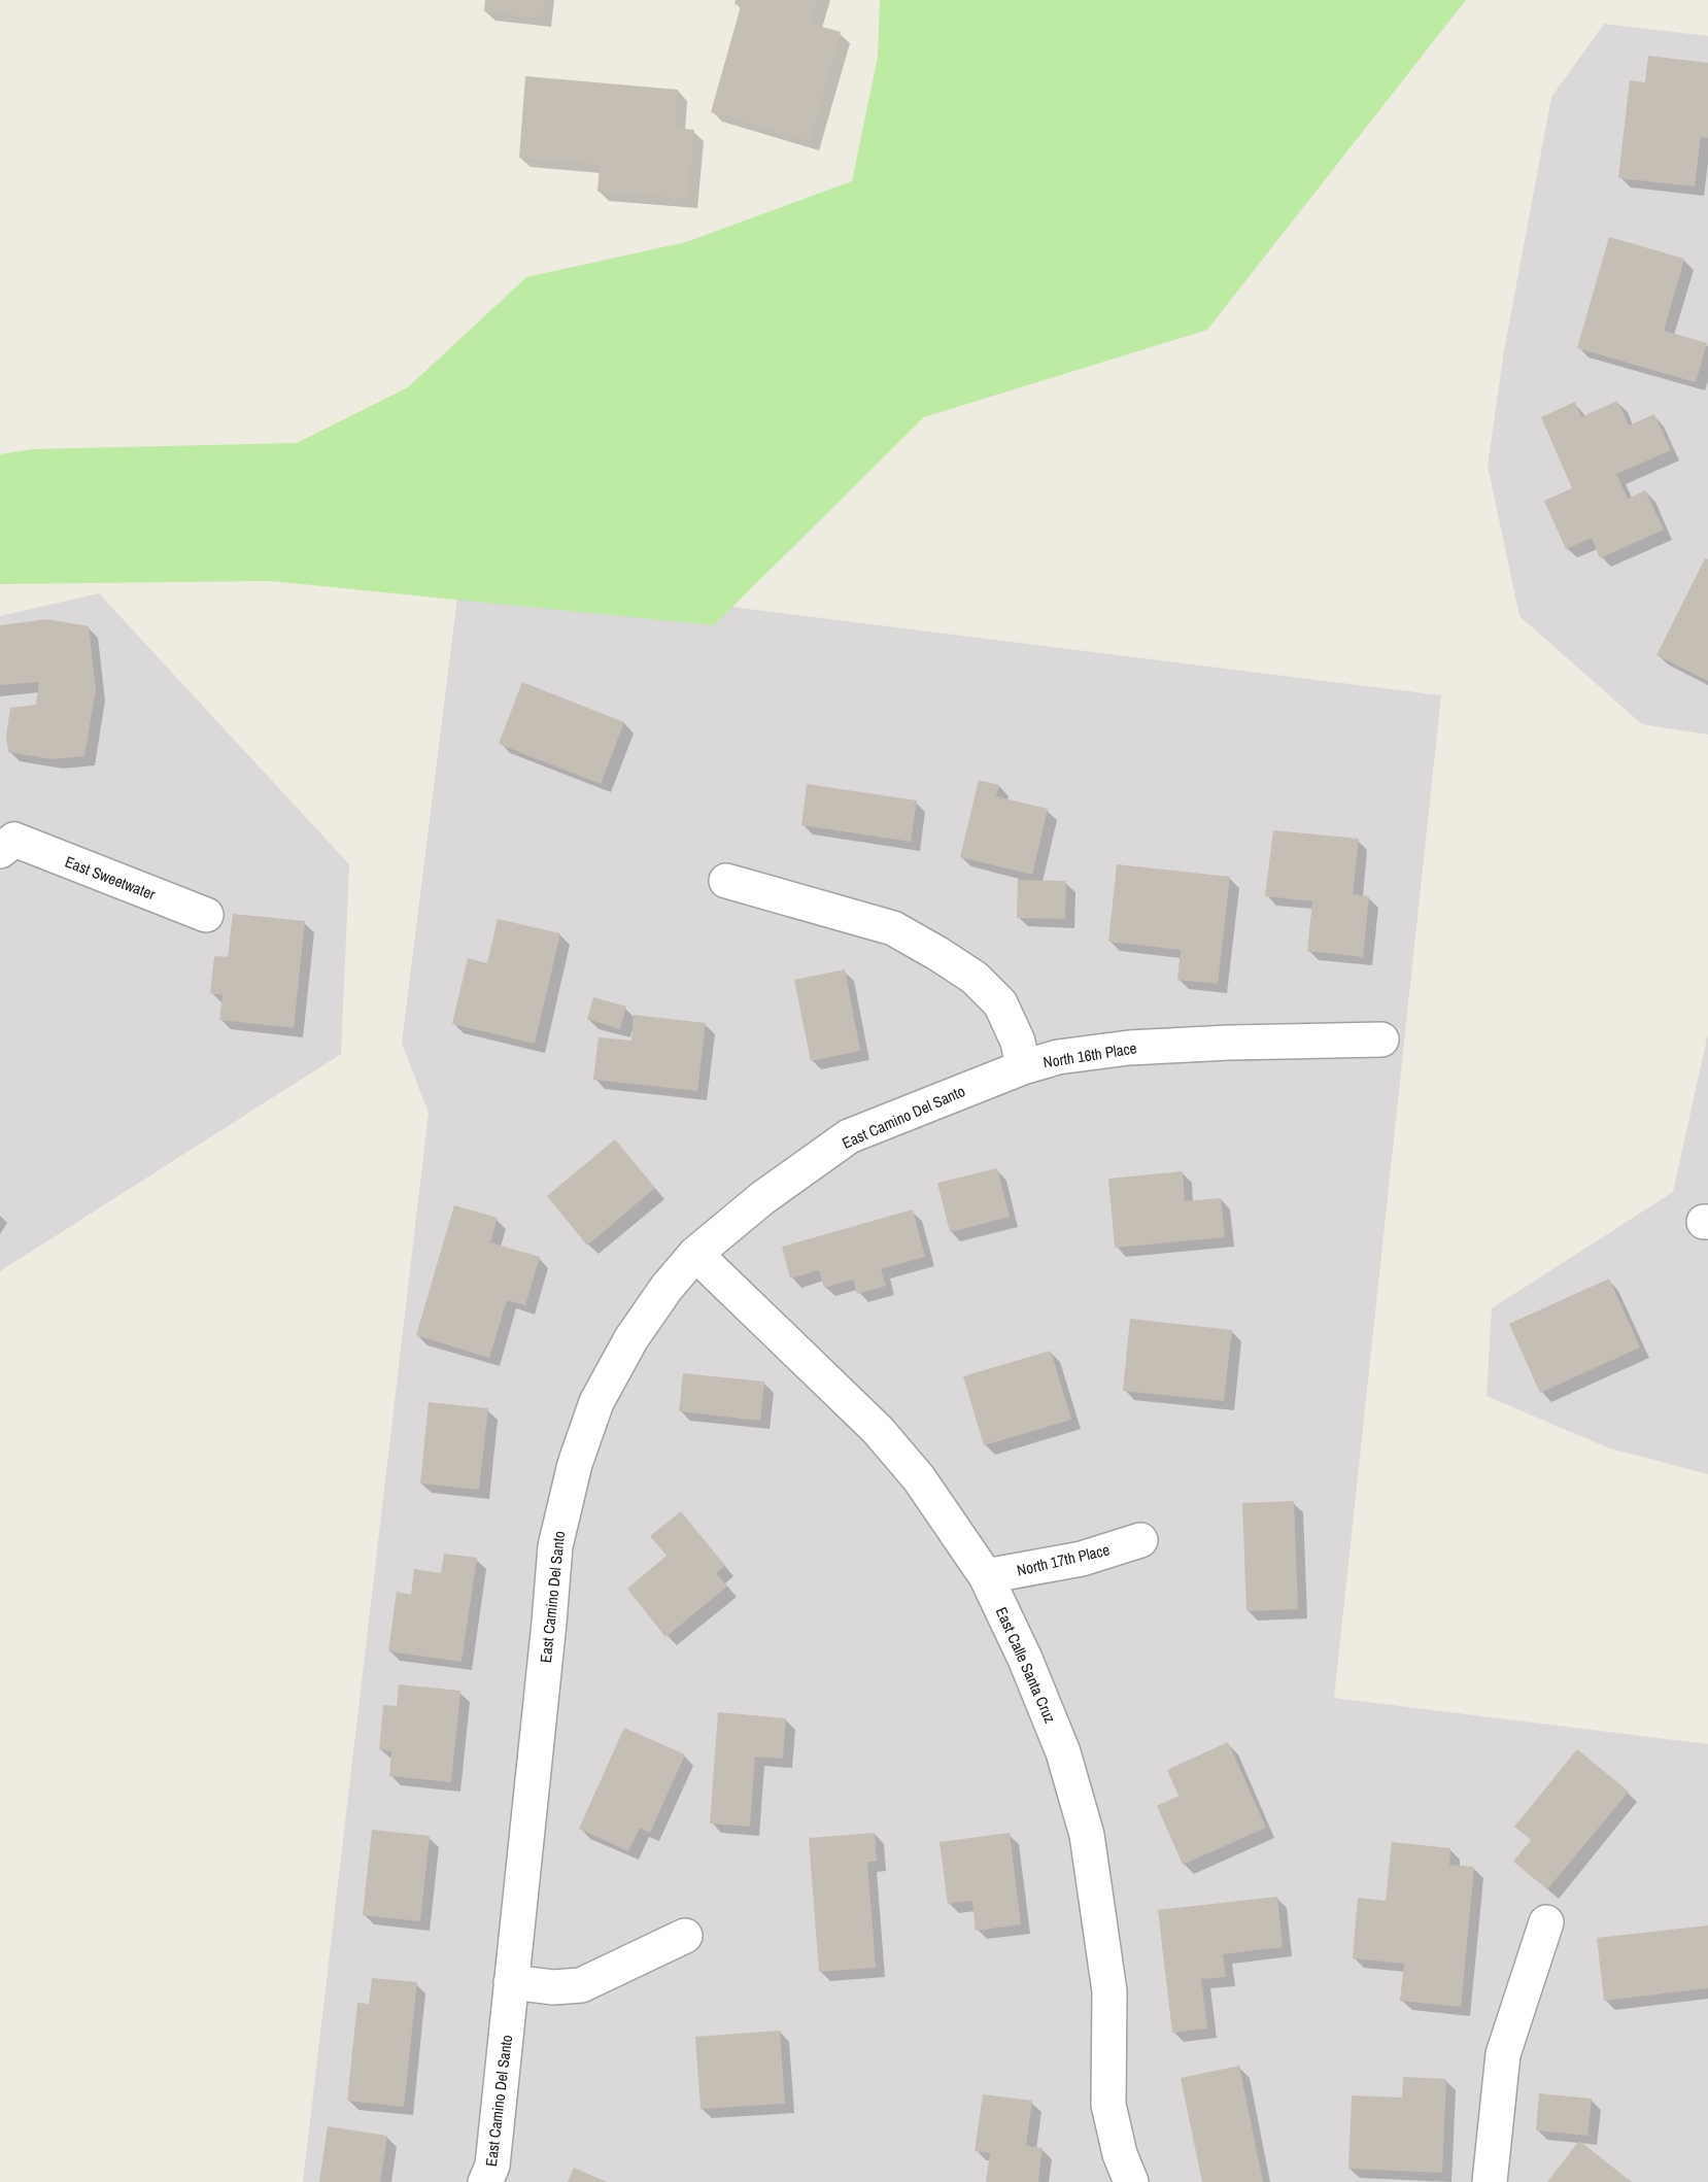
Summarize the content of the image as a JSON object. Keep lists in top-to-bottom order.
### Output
{
  "streets": {
    "street": [
      "East Sweetwater",
      "North 16th Place",
      "East Camino Del Santo",
      "North 17th Place",
      "East Calle Santa Cruz"
    ]
  },
  "crossings": [
    ["North 16th Place", "East Camino Del Santo"],
    ["East Camino Del Santo", "East Calle Santa Cruz"],
    ["North 17th Place", "East Calle Santa Cruz"]
  ]
}
